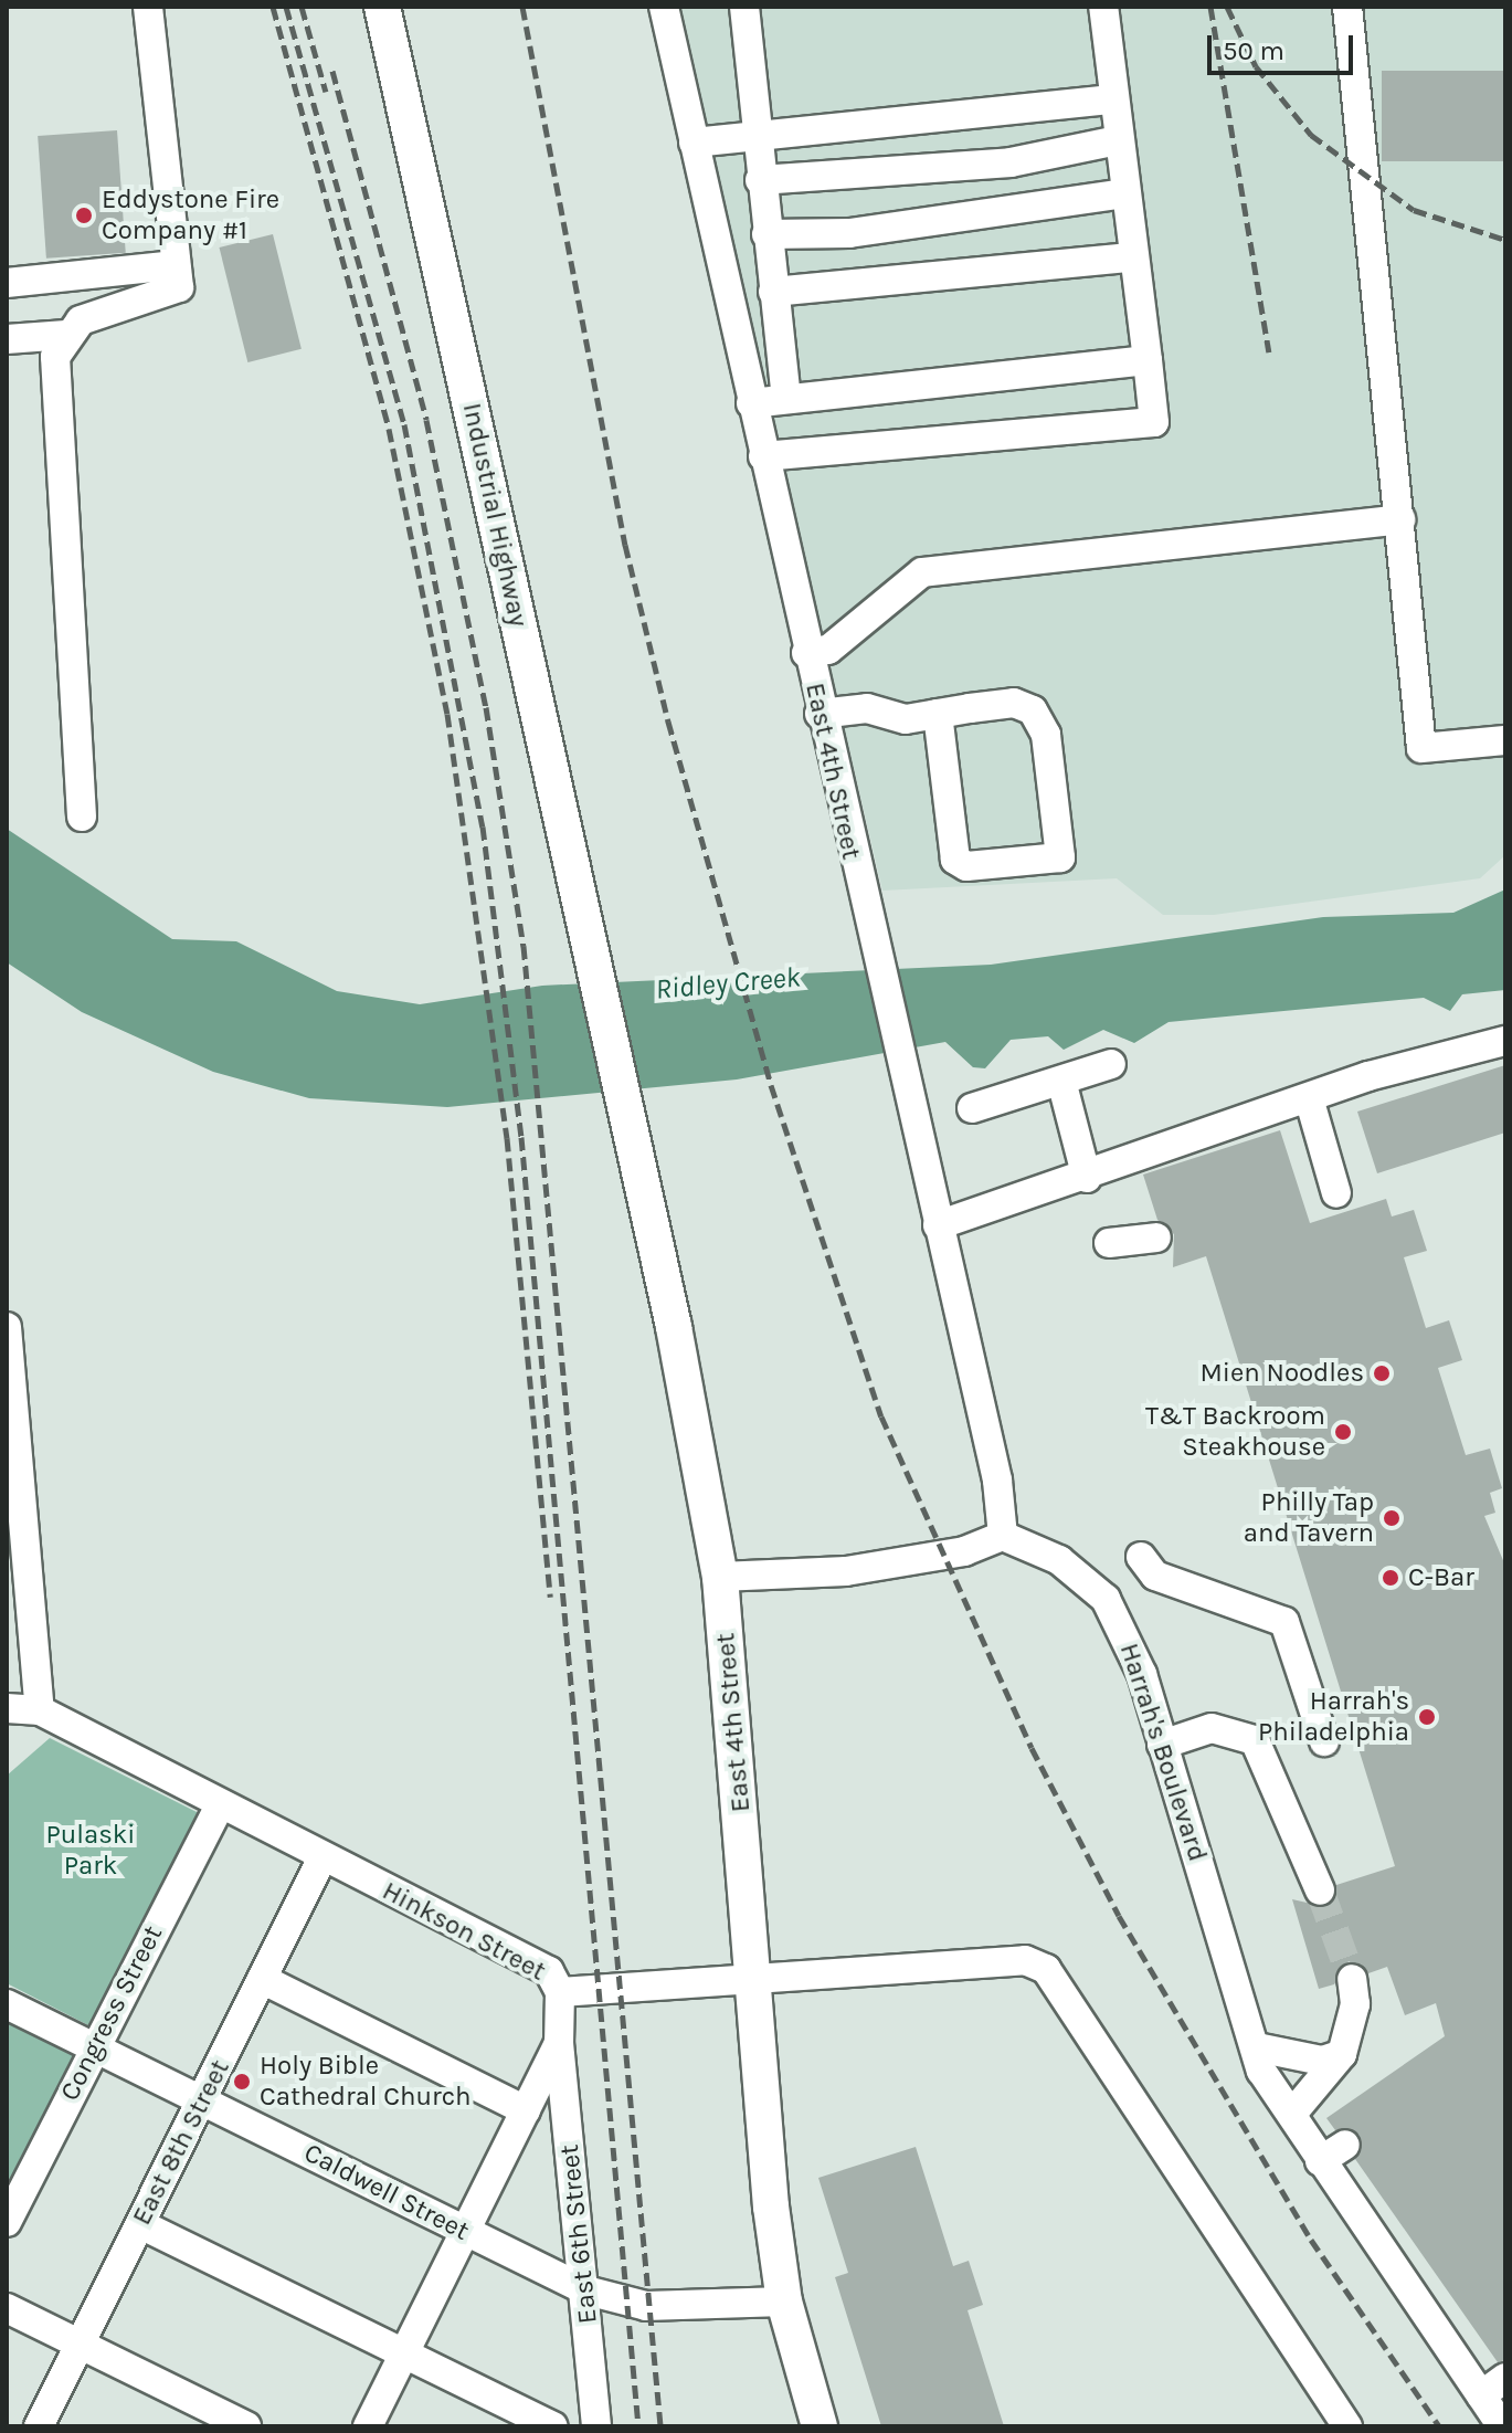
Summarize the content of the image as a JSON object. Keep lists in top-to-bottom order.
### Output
{
  "streets": {
    "main road": ["Industrial Highway", "East 4th Street"],
    "street": [
      "Harrah's Boulevard",
      "Hinkson Street",
      "Congress Street",
      "East 8th Street",
      "Caldwell Street",
      "East 6th Street"
    ]
  },
  "crossings": [
    ["Industrial Highway", "East 4th Street"],
    ["East 4th Street", "Harrah's Boulevard"],
    ["East 4th Street", "Hinkson Street"],
    ["East 4th Street", "Caldwell Street"],
    ["Hinkson Street", "Congress Street"],
    ["Hinkson Street", "East 8th Street"],
    ["Hinkson Street", "East 6th Street"],
    ["Congress Street", "Caldwell Street"],
    ["East 8th Street", "Caldwell Street"],
    ["Caldwell Street", "East 6th Street"]
  ],
  "water": ["Ridley Creek"],
  "parks": ["Pulaski Park"],
  "places": [
    "Eddystone Fire Company #1",
    "Mien Noodles",
    "T&T Backroom Steakhouse",
    "Philly Tap and Tavern",
    "C-Bar",
    "Harrah's Philadelphia",
    "Holy Bible Cathedral Church"
  ],
  "scale_bar": "50 m"
}
